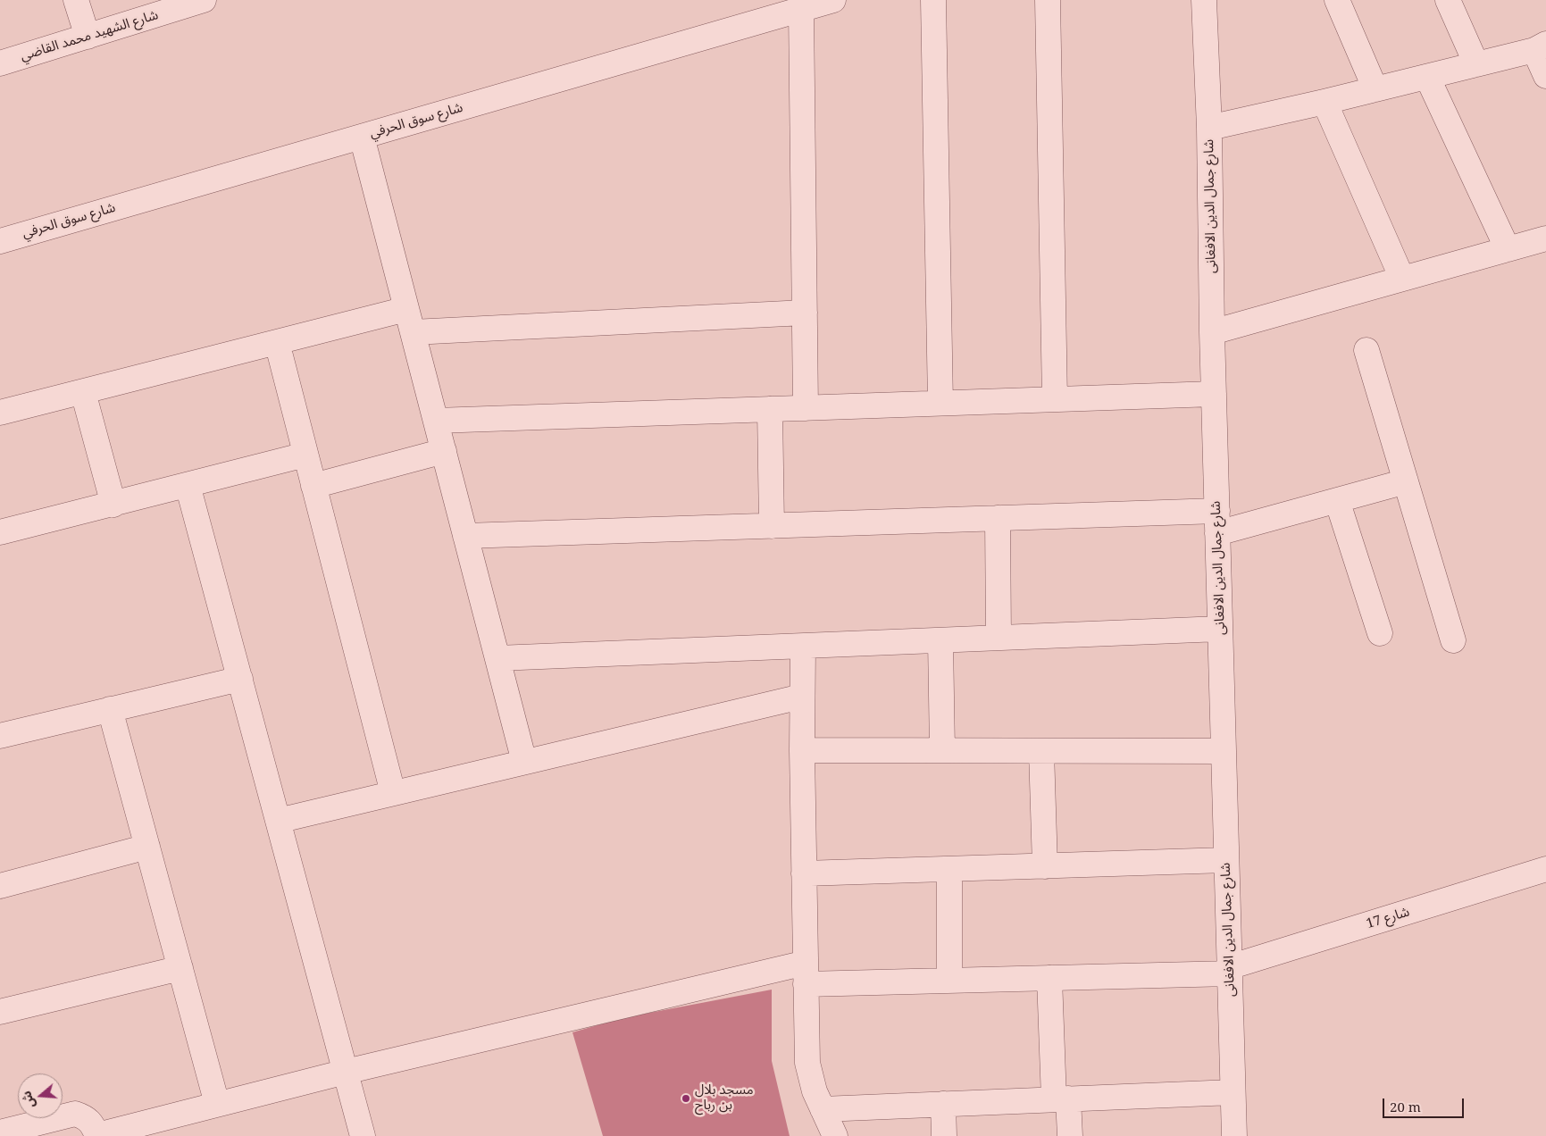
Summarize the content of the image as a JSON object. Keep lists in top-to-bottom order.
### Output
{
  "streets": {
    "street": [
      "شارع الشهيد محمد القاضي",
      "شارع سوق الحرفي",
      "شارع جمال الدين الافغانى",
      "شارع 17"
    ]
  },
  "crossings": [
    ["شارع جمال الدين الافغانى", "شارع 17"]
  ],
  "places": ["مسجد بلال بن رباح"],
  "scale_bar": "20 m",
  "north": "left"
}
